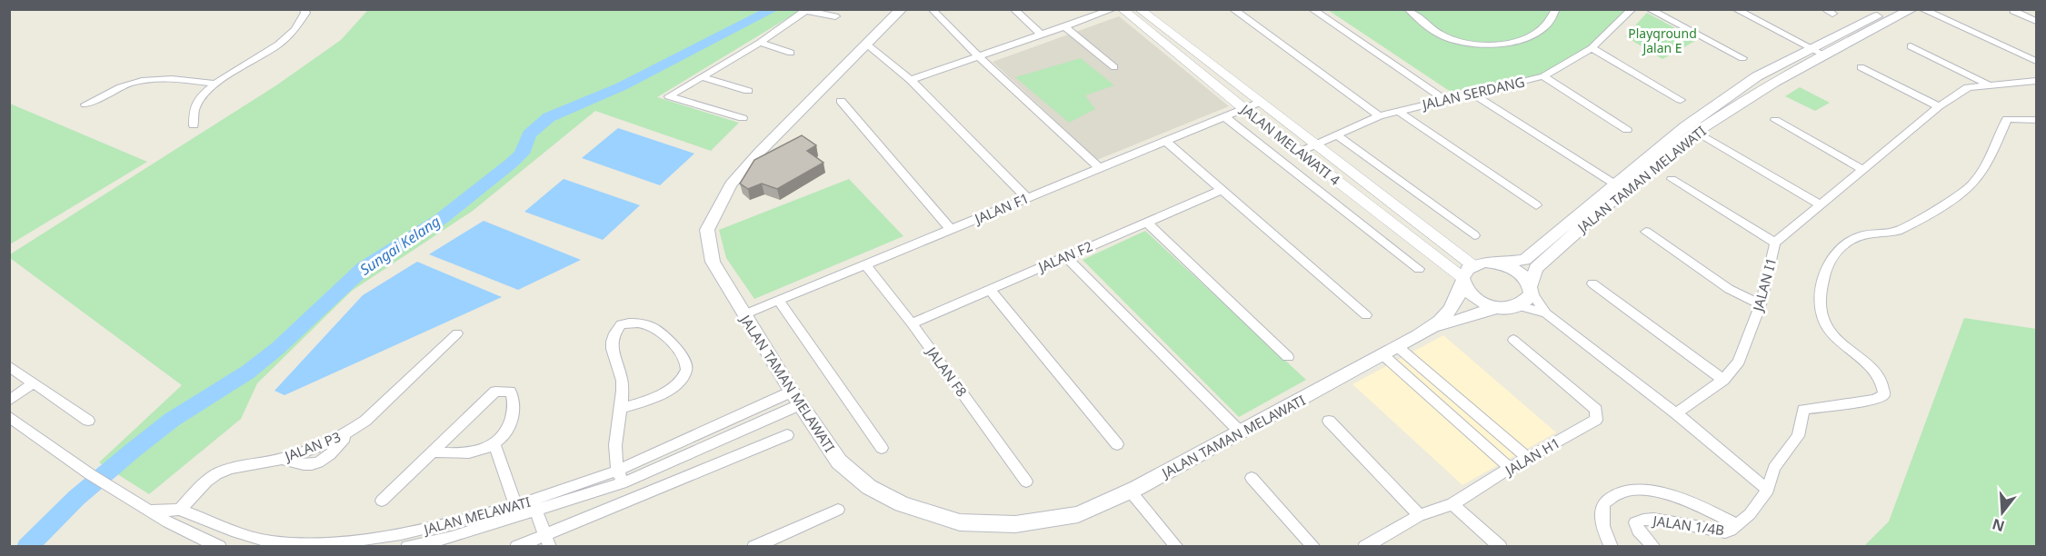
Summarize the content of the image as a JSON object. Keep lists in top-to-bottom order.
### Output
{
  "streets": {
    "main road": ["JALAN TAMAN MELAWATI"],
    "street": [
      "JALAN SERDANG",
      "JALAN MELAWATI 4",
      "JALAN F1",
      "JALAN F2",
      "JALAN I1",
      "JALAN F8",
      "JALAN P3",
      "JALAN H1",
      "JALAN MELAWATI",
      "JALAN 1/4B"
    ]
  },
  "crossings": [
    ["JALAN SERDANG", "JALAN MELAWATI 4"],
    ["JALAN MELAWATI 4", "JALAN TAMAN MELAWATI"],
    ["JALAN MELAWATI 4", "JALAN F1"],
    ["JALAN TAMAN MELAWATI", "JALAN F1"],
    ["JALAN TAMAN MELAWATI", "JALAN MELAWATI"],
    ["JALAN F1", "JALAN F8"],
    ["JALAN F2", "JALAN F8"],
    ["JALAN P3", "JALAN MELAWATI"]
  ],
  "water": ["Sungai Kelang"],
  "parks": ["Playground Jalan E"],
  "north": "bottom"
}
